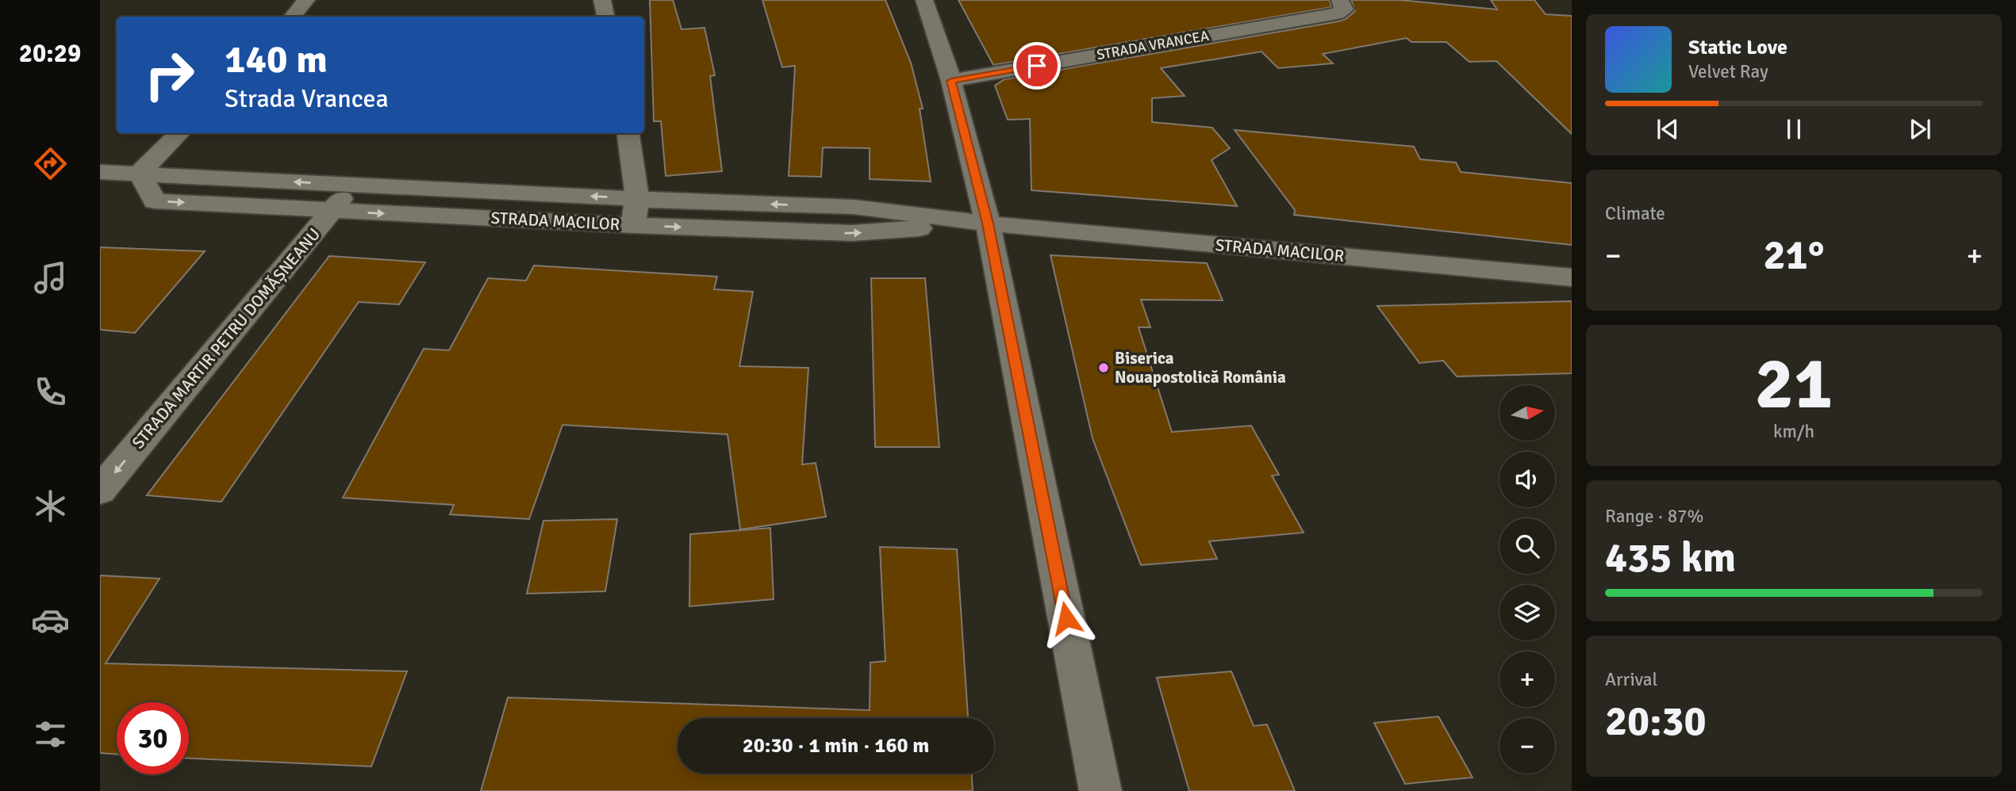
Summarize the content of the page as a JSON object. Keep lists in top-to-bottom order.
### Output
{
  "streets": {
    "street": ["STRADA VRANCEA", "STRADA MACILOR", "STRADA MARTIR PETRU DOMĂȘNEANU"]
  },
  "crossings": [
    ["STRADA MACILOR", "STRADA MARTIR PETRU DOMĂȘNEANU"]
  ],
  "one_way": ["STRADA MARTIR PETRU DOMĂȘNEANU"],
  "places": ["Biserica Nouapostolică România"],
  "north": "right",
  "page": {
    "tabs": "20:29",
    "turn": ["140 m", "Strada Vrancea"],
    "song": ["Static Love", "Velvet Ray"],
    "tile": [
      "Climate",
      ["21", "km/h"],
      ["Range · 87%", "435 km"],
      ["Arrival", "20:30"]
    ],
    "heat": ["−", "21°", "+"],
    "map_buttons": ["+", "−"],
    "limit": "30",
    "trip": "20:30 · 1 min · 160 m"
  }
}
